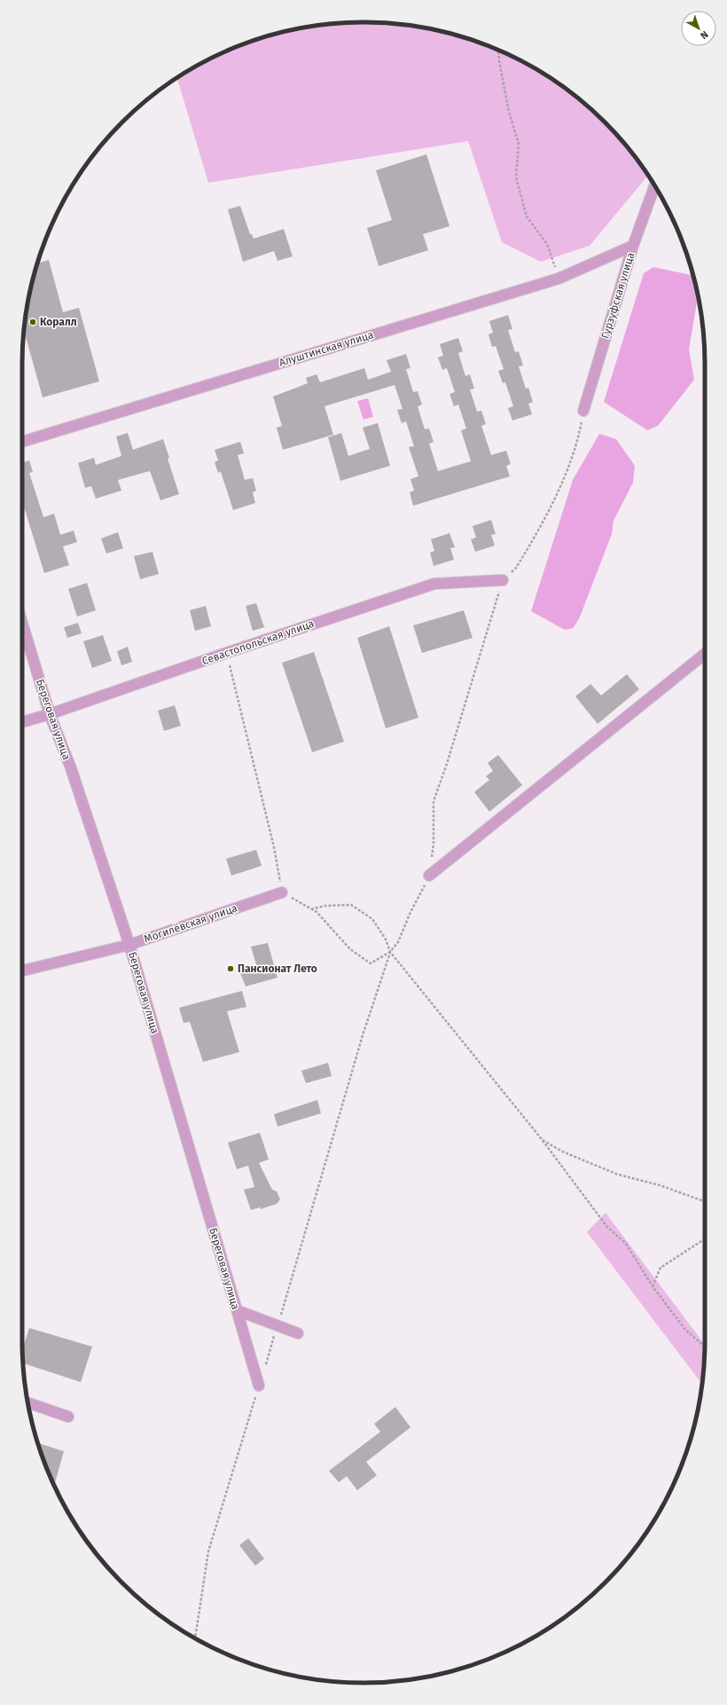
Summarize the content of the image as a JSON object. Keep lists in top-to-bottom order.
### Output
{
  "streets": {
    "street": [
      "Гурзуфская улица",
      "Алуштинская улица",
      "Севастопольская улица",
      "Береговая улица",
      "Могилёвская улица"
    ]
  },
  "crossings": [
    ["Гурзуфская улица", "Алуштинская улица"],
    ["Севастопольская улица", "Береговая улица"],
    ["Береговая улица", "Могилёвская улица"]
  ],
  "places": ["Коралл", "Пансионат Лето"],
  "north": "bottom right"
}
